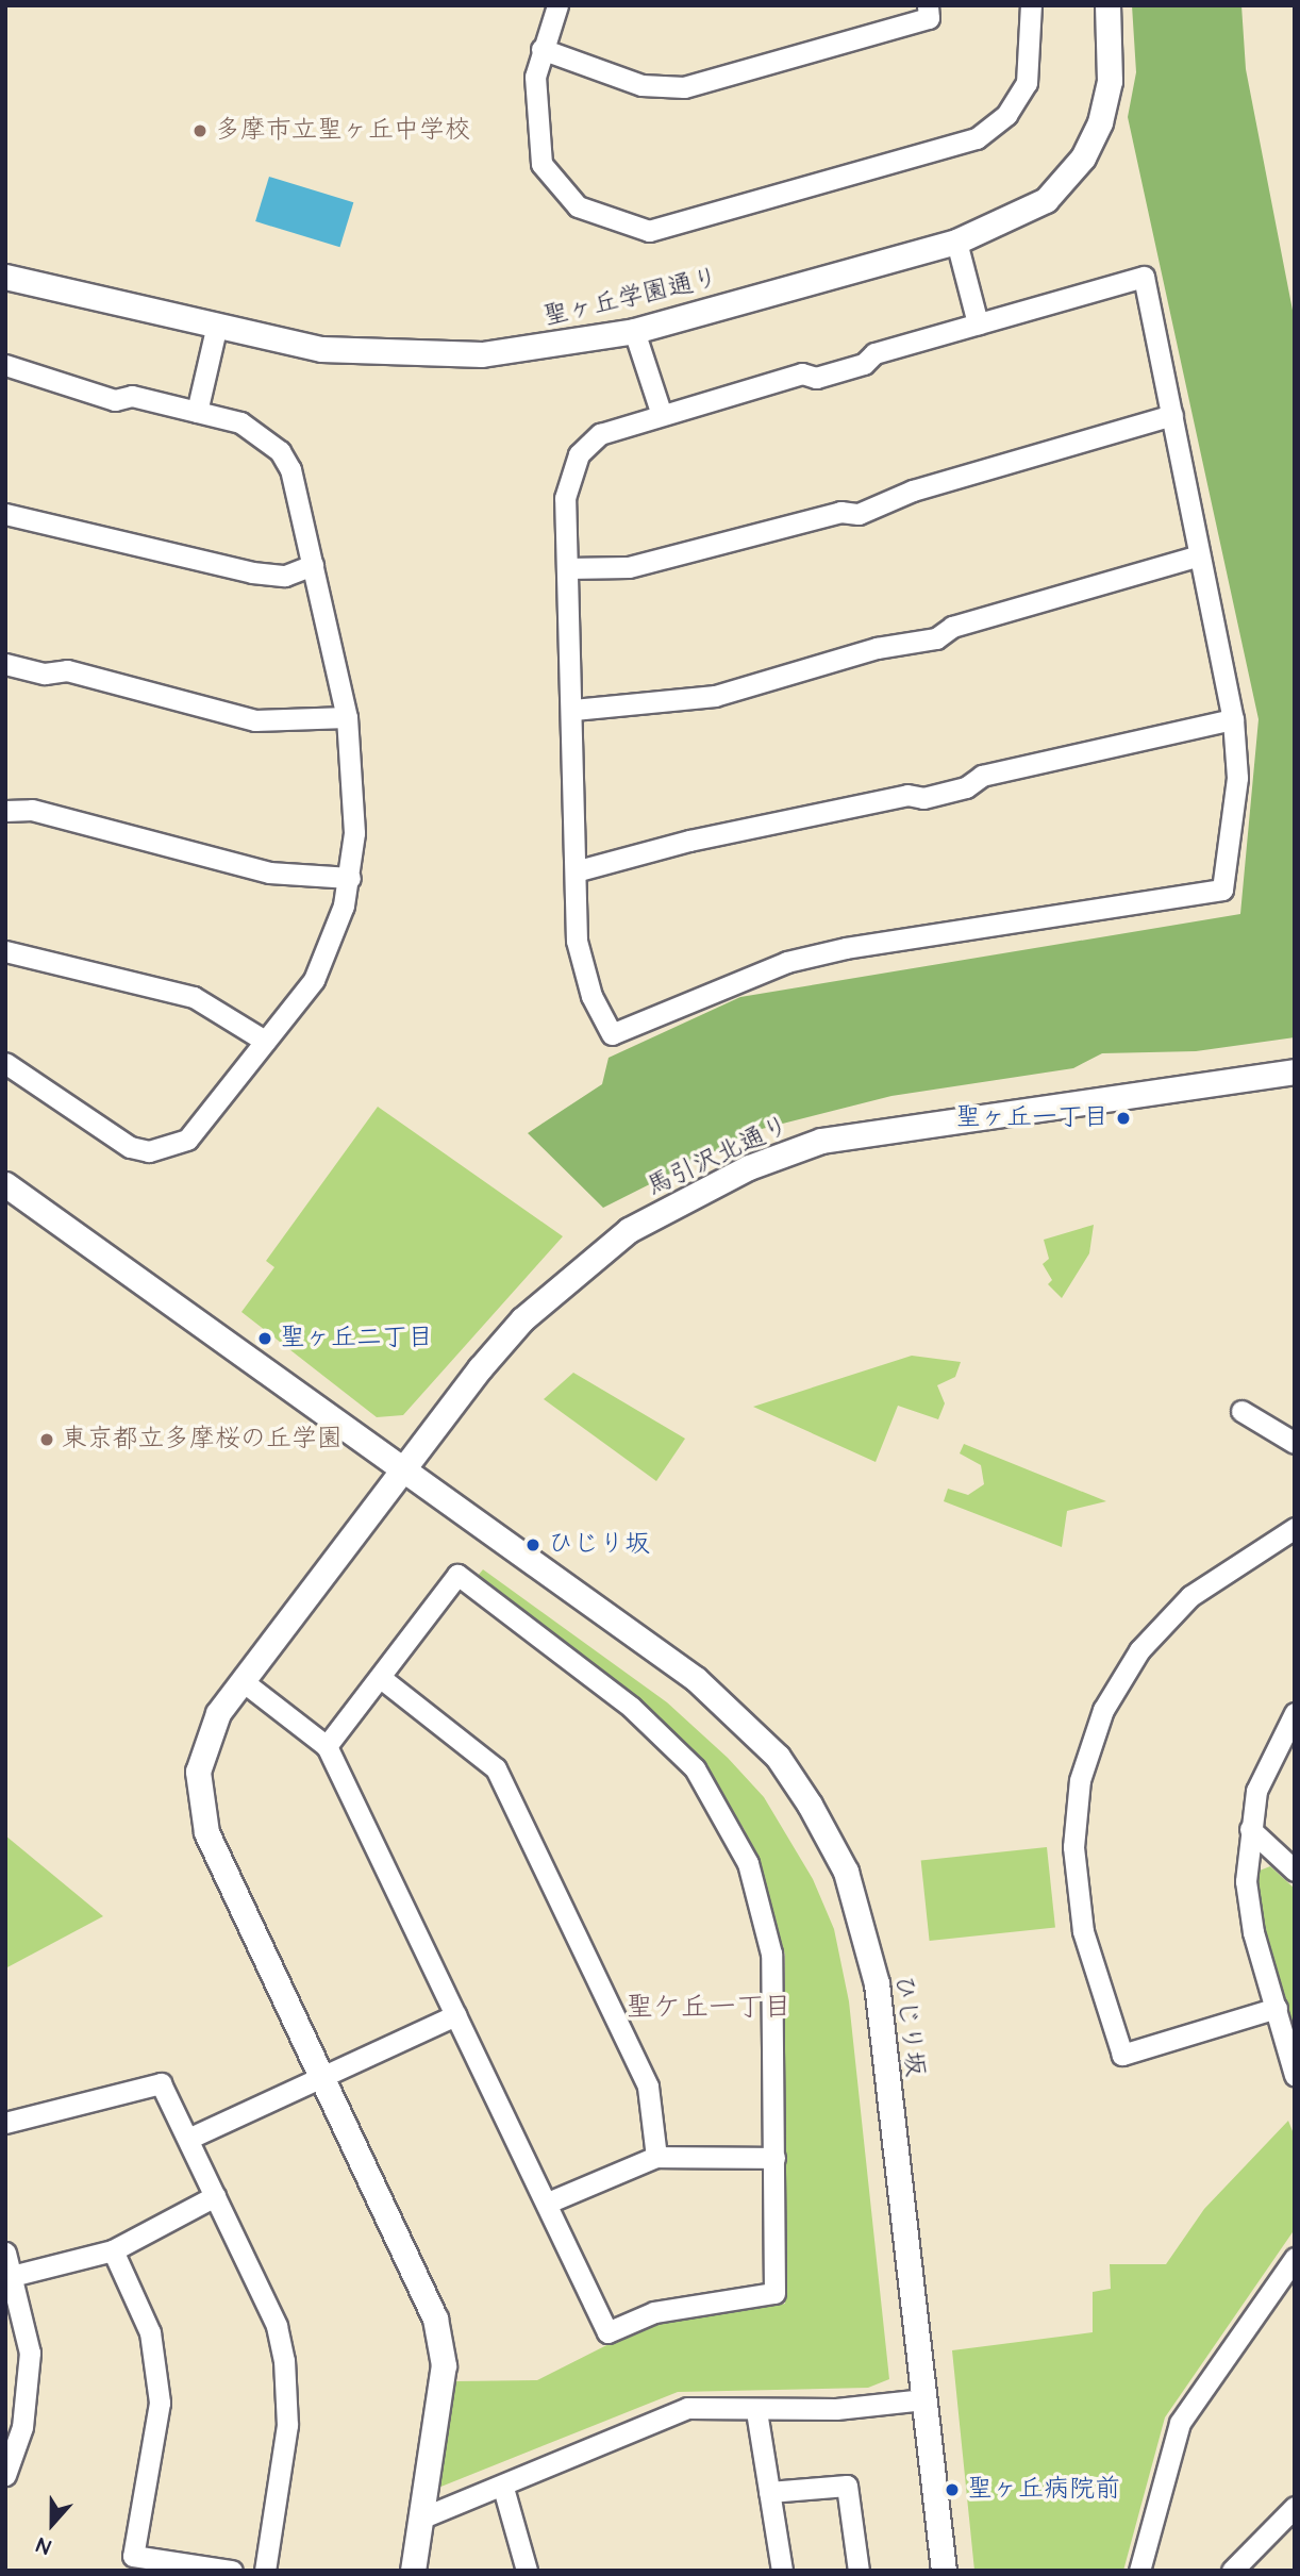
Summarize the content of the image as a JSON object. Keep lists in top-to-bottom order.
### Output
{
  "streets": {
    "street": ["聖ヶ丘学園通り", "馬引沢北通り", "ひじり坂"]
  },
  "crossings": [
    ["馬引沢北通り", "ひじり坂"]
  ],
  "districts": ["聖ケ丘一丁目"],
  "places": [
    "多摩市立聖ヶ丘中学校",
    "聖ヶ丘一丁目",
    "聖ヶ丘二丁目",
    "東京都立多摩桜の丘学園",
    "ひじり坂",
    "聖ヶ丘病院前"
  ],
  "north": "bottom"
}
